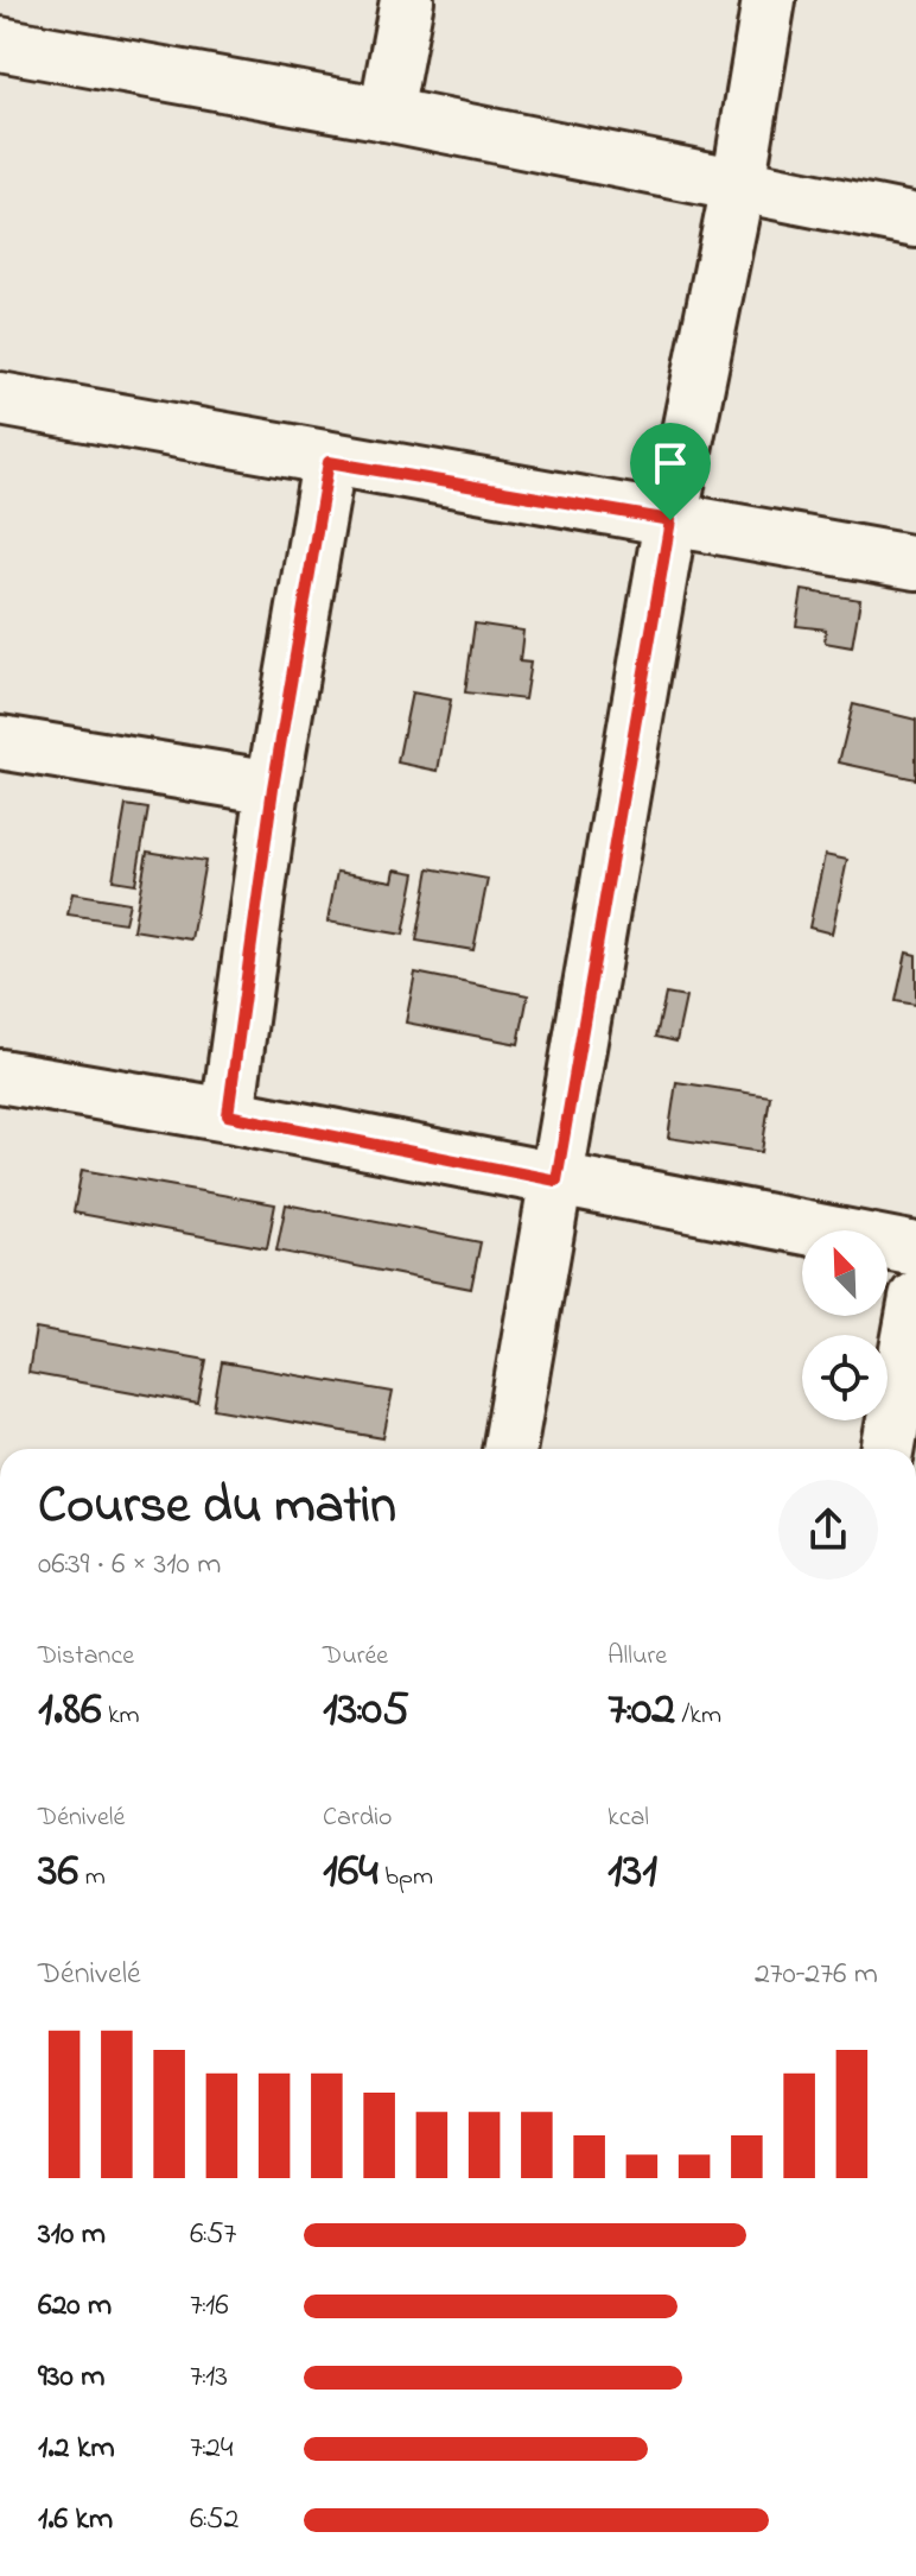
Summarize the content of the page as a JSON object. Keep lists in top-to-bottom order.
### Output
{
  "north": "top left",
  "page": {
    "heading": ["Course du matin", "06:39 · 6 × 310 m"],
    "stats": [
      ["Distance", "1.86 km"],
      ["Durée", "13:05"],
      ["Allure", "7:02 /km"],
      ["Dénivelé", "36 m"],
      ["Cardio", "164 bpm"],
      ["kcal", "131"]
    ],
    "chart": ["Dénivelé", "270–276 m"],
    "list": [
      {
        "name": "310 m",
        "note": "6:57"
      },
      {
        "name": "620 m",
        "note": "7:16"
      },
      {
        "name": "930 m",
        "note": "7:13"
      },
      {
        "name": "1.2 km",
        "note": "7:24"
      },
      {
        "name": "1.6 km",
        "note": "6:52"
      }
    ]
  }
}
